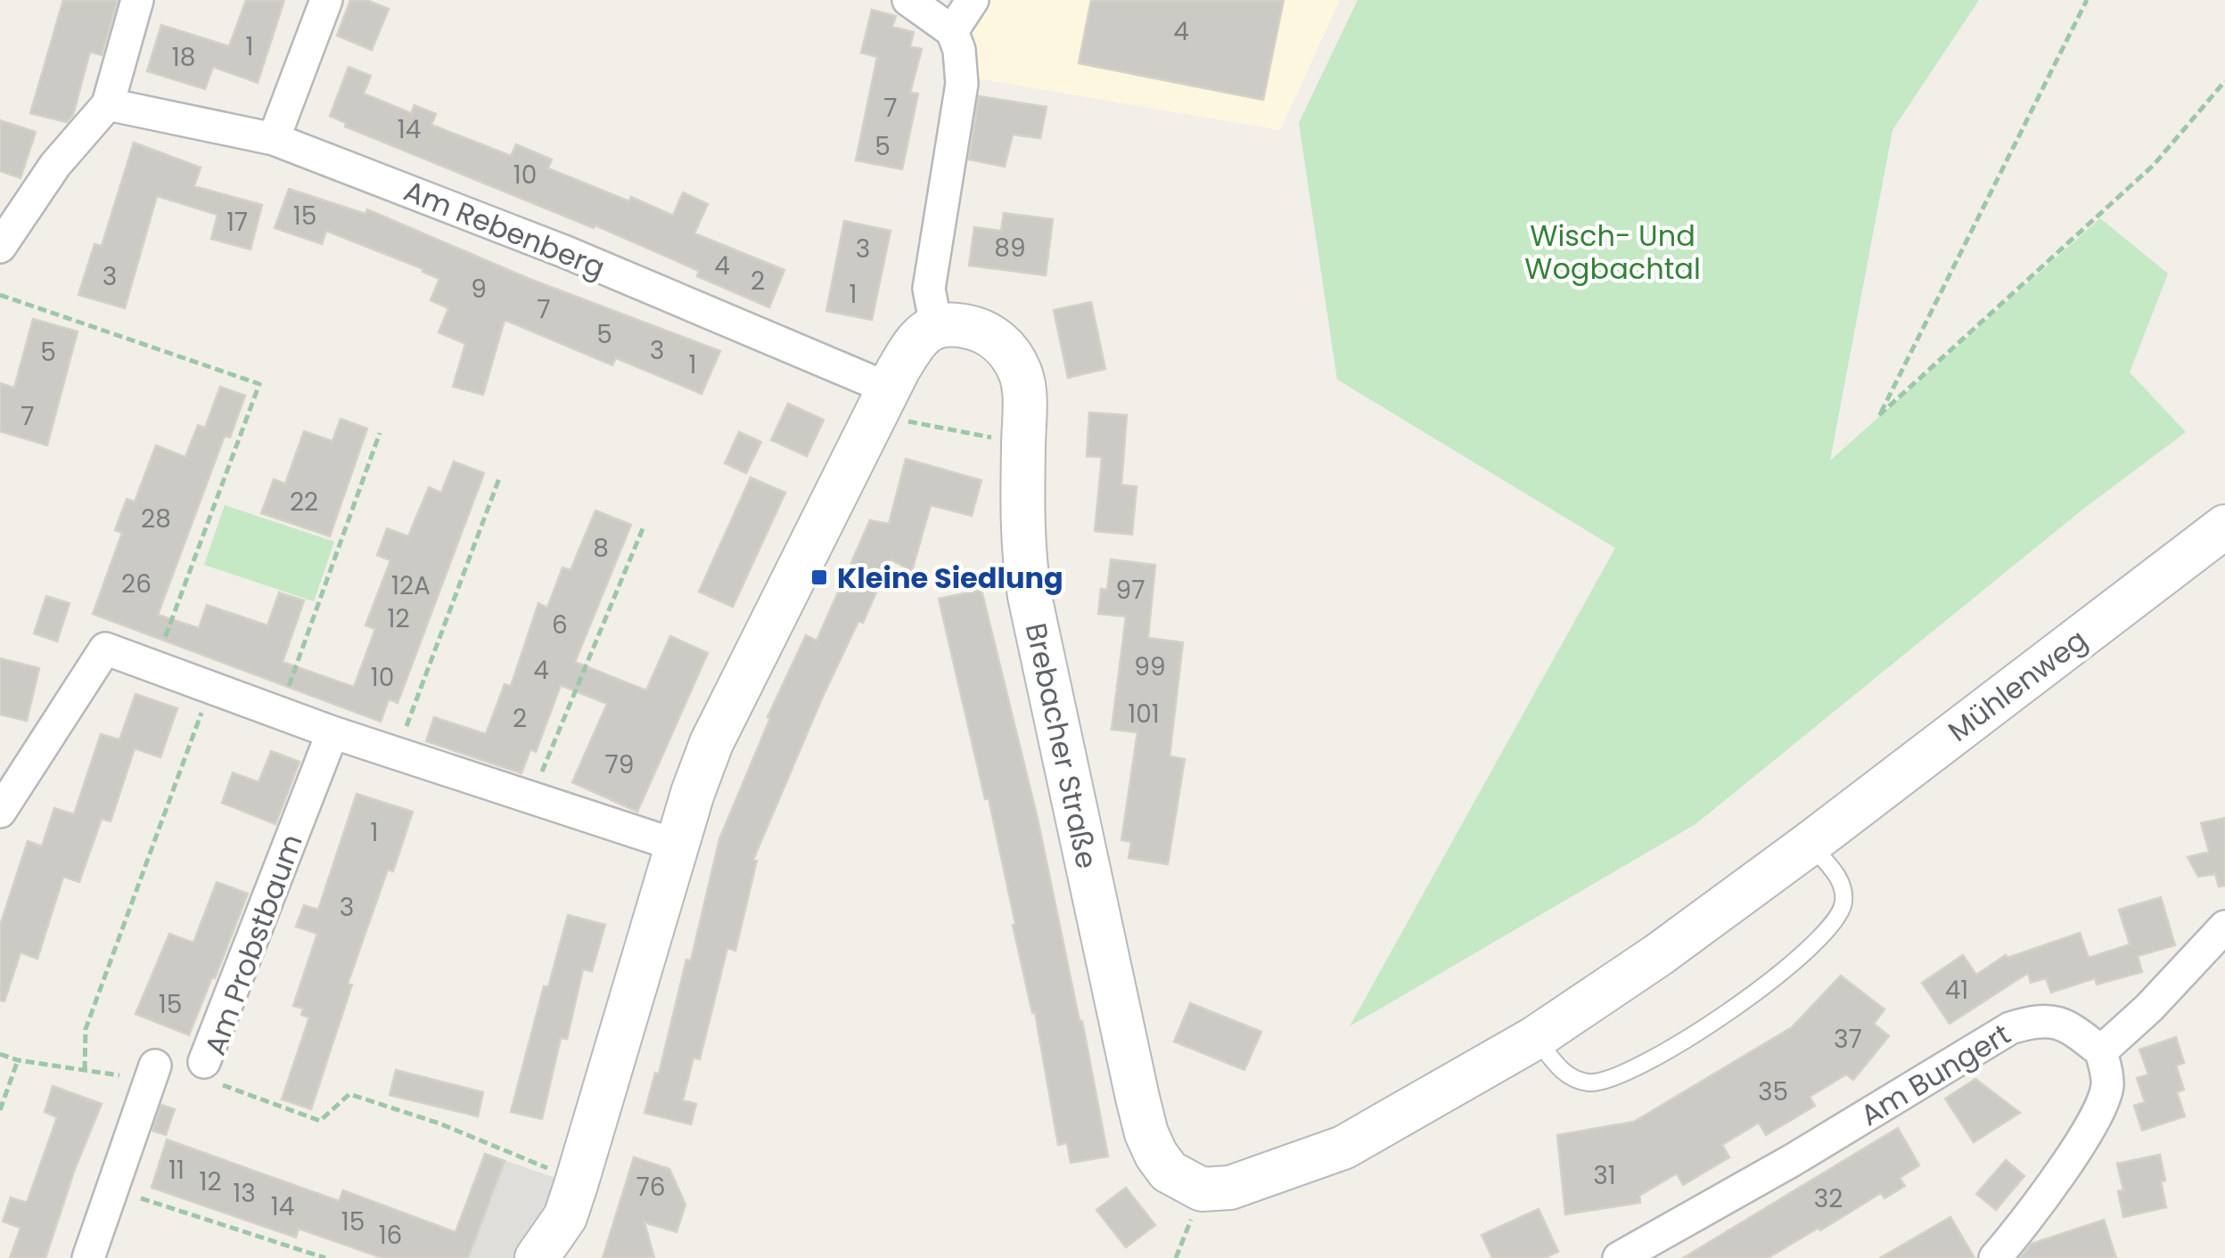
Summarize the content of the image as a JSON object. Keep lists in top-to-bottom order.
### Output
{
  "streets": {
    "street": [
      "Am Rebenberg",
      "Mühlenweg",
      "Brebacher Straße",
      "Am Probstbaum",
      "Am Bungert"
    ]
  },
  "crossings": [
    ["Mühlenweg", "Brebacher Straße"]
  ],
  "parks": ["Wisch- Und Wogbachtal"],
  "places": {
    "transit": ["Kleine Siedlung"]
  },
  "house_numbers": [
    "4",
    "1",
    "18",
    "7",
    "14",
    "5",
    "10",
    "15",
    "17",
    "89",
    "3",
    "4",
    "3",
    "2",
    "9",
    "1",
    "7",
    "5",
    "3",
    "5",
    "1",
    "7",
    "22",
    "28",
    "8",
    "26",
    "12A",
    "97",
    "12",
    "6",
    "99",
    "4",
    "10",
    "101",
    "2",
    "79",
    "1",
    "3",
    "41",
    "15",
    "37",
    "35",
    "11",
    "31",
    "12",
    "76",
    "13",
    "32",
    "14",
    "15",
    "16"
  ]
}
